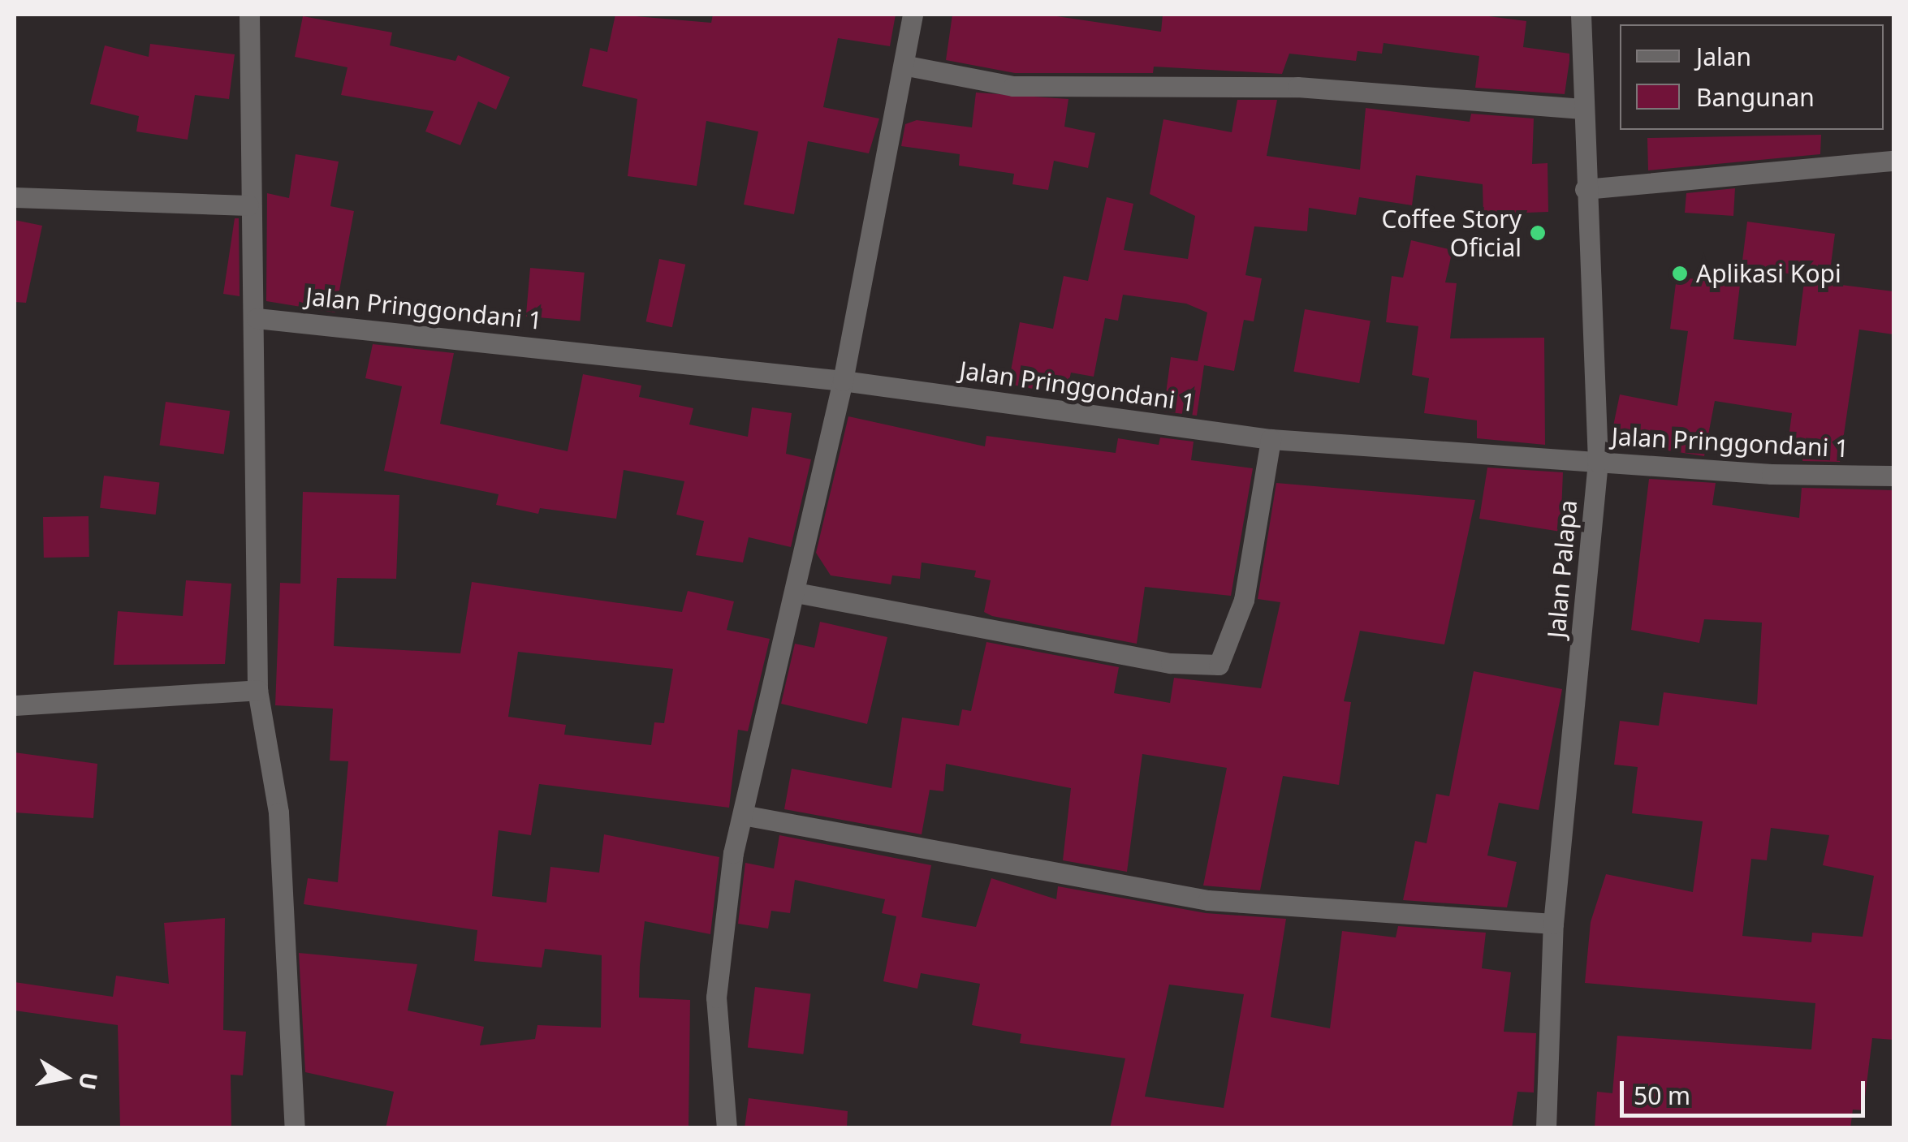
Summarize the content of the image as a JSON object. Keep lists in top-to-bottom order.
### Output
{
  "streets": {
    "street": ["Jalan Pringgondani 1", "Jalan Palapa"]
  },
  "crossings": [
    ["Jalan Pringgondani 1", "Jalan Palapa"]
  ],
  "places": ["Coffee Story Oficial", "Aplikasi Kopi"],
  "legend": ["Jalan", "Bangunan"],
  "scale_bar": "50 m",
  "north": "right"
}
